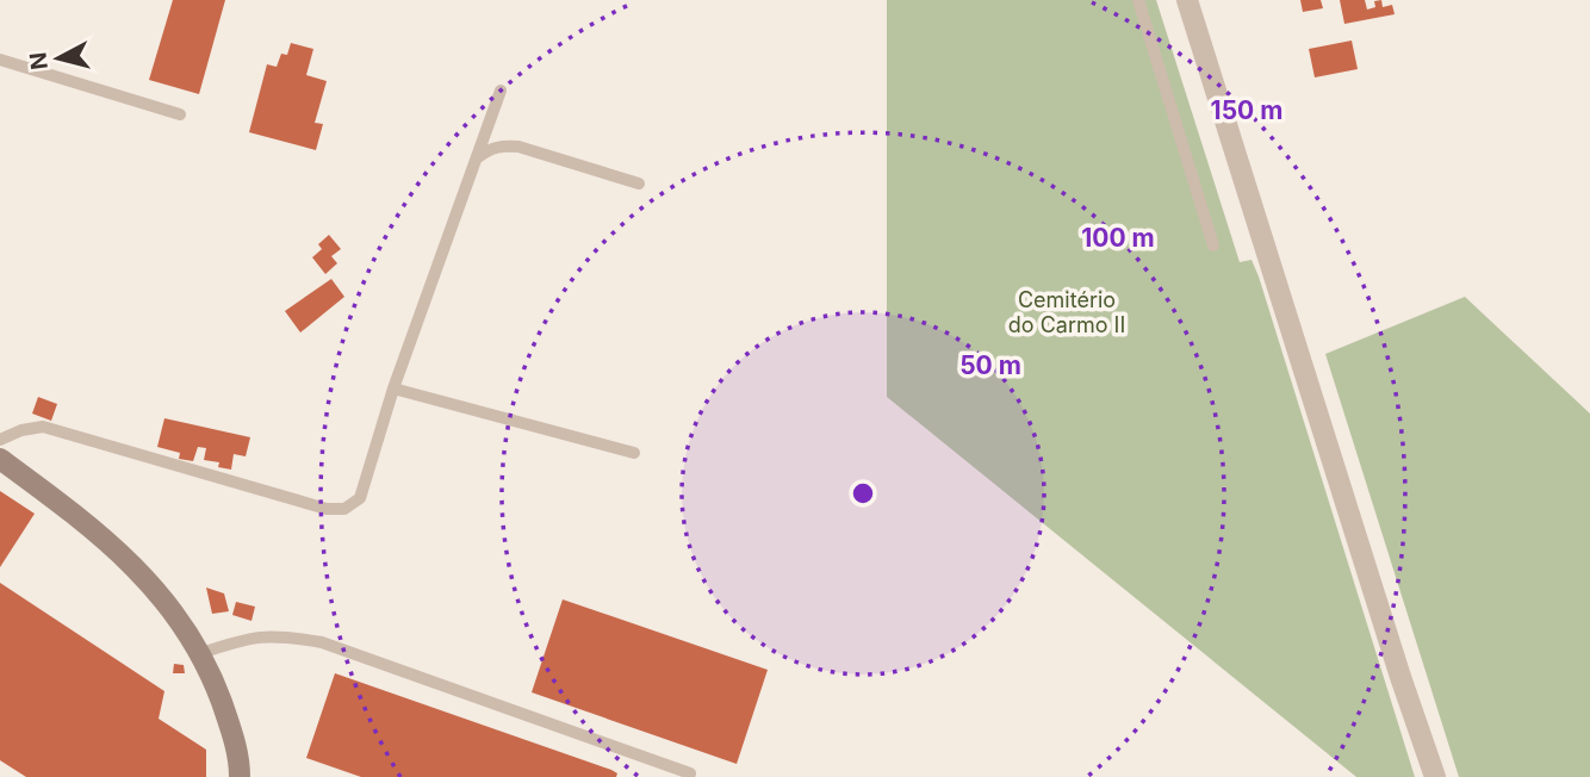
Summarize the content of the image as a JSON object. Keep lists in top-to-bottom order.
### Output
{
  "parks": ["Cemitério do Carmo II"],
  "north": "left",
  "rings": ["150 m", "100 m", "50 m"]
}
